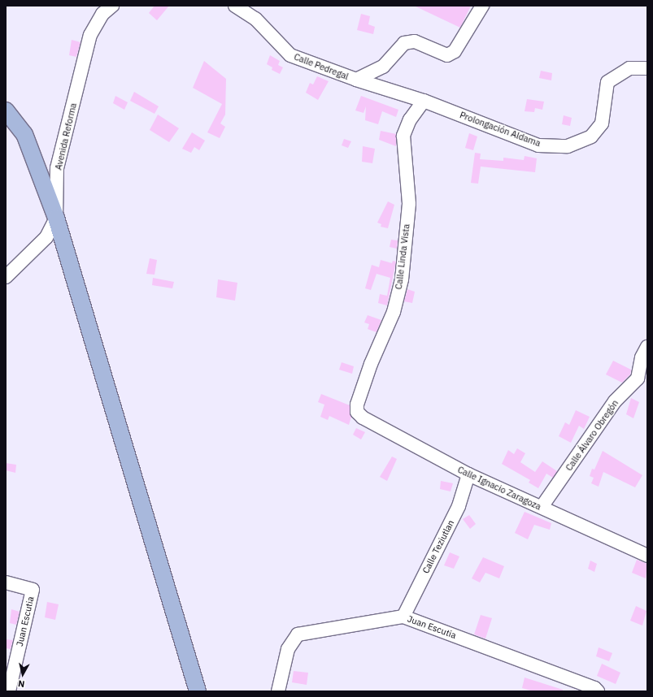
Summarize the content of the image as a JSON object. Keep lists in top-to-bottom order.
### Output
{
  "streets": {
    "street": [
      "Calle Pedregal",
      "Prolongación Aldama",
      "Avenida Reforma",
      "Calle Linda Vista",
      "Calle Álvaro Obregón",
      "Calle Ignacio Zaragoza",
      "Calle Teziutlan",
      "Juan Escutia"
    ]
  },
  "crossings": [
    ["Calle Pedregal", "Prolongación Aldama"],
    ["Calle Pedregal", "Calle Linda Vista"],
    ["Prolongación Aldama", "Calle Linda Vista"],
    ["Calle Linda Vista", "Calle Ignacio Zaragoza"],
    ["Calle Álvaro Obregón", "Calle Ignacio Zaragoza"],
    ["Calle Ignacio Zaragoza", "Calle Teziutlan"],
    ["Calle Teziutlan", "Juan Escutia"]
  ],
  "north": "bottom"
}
